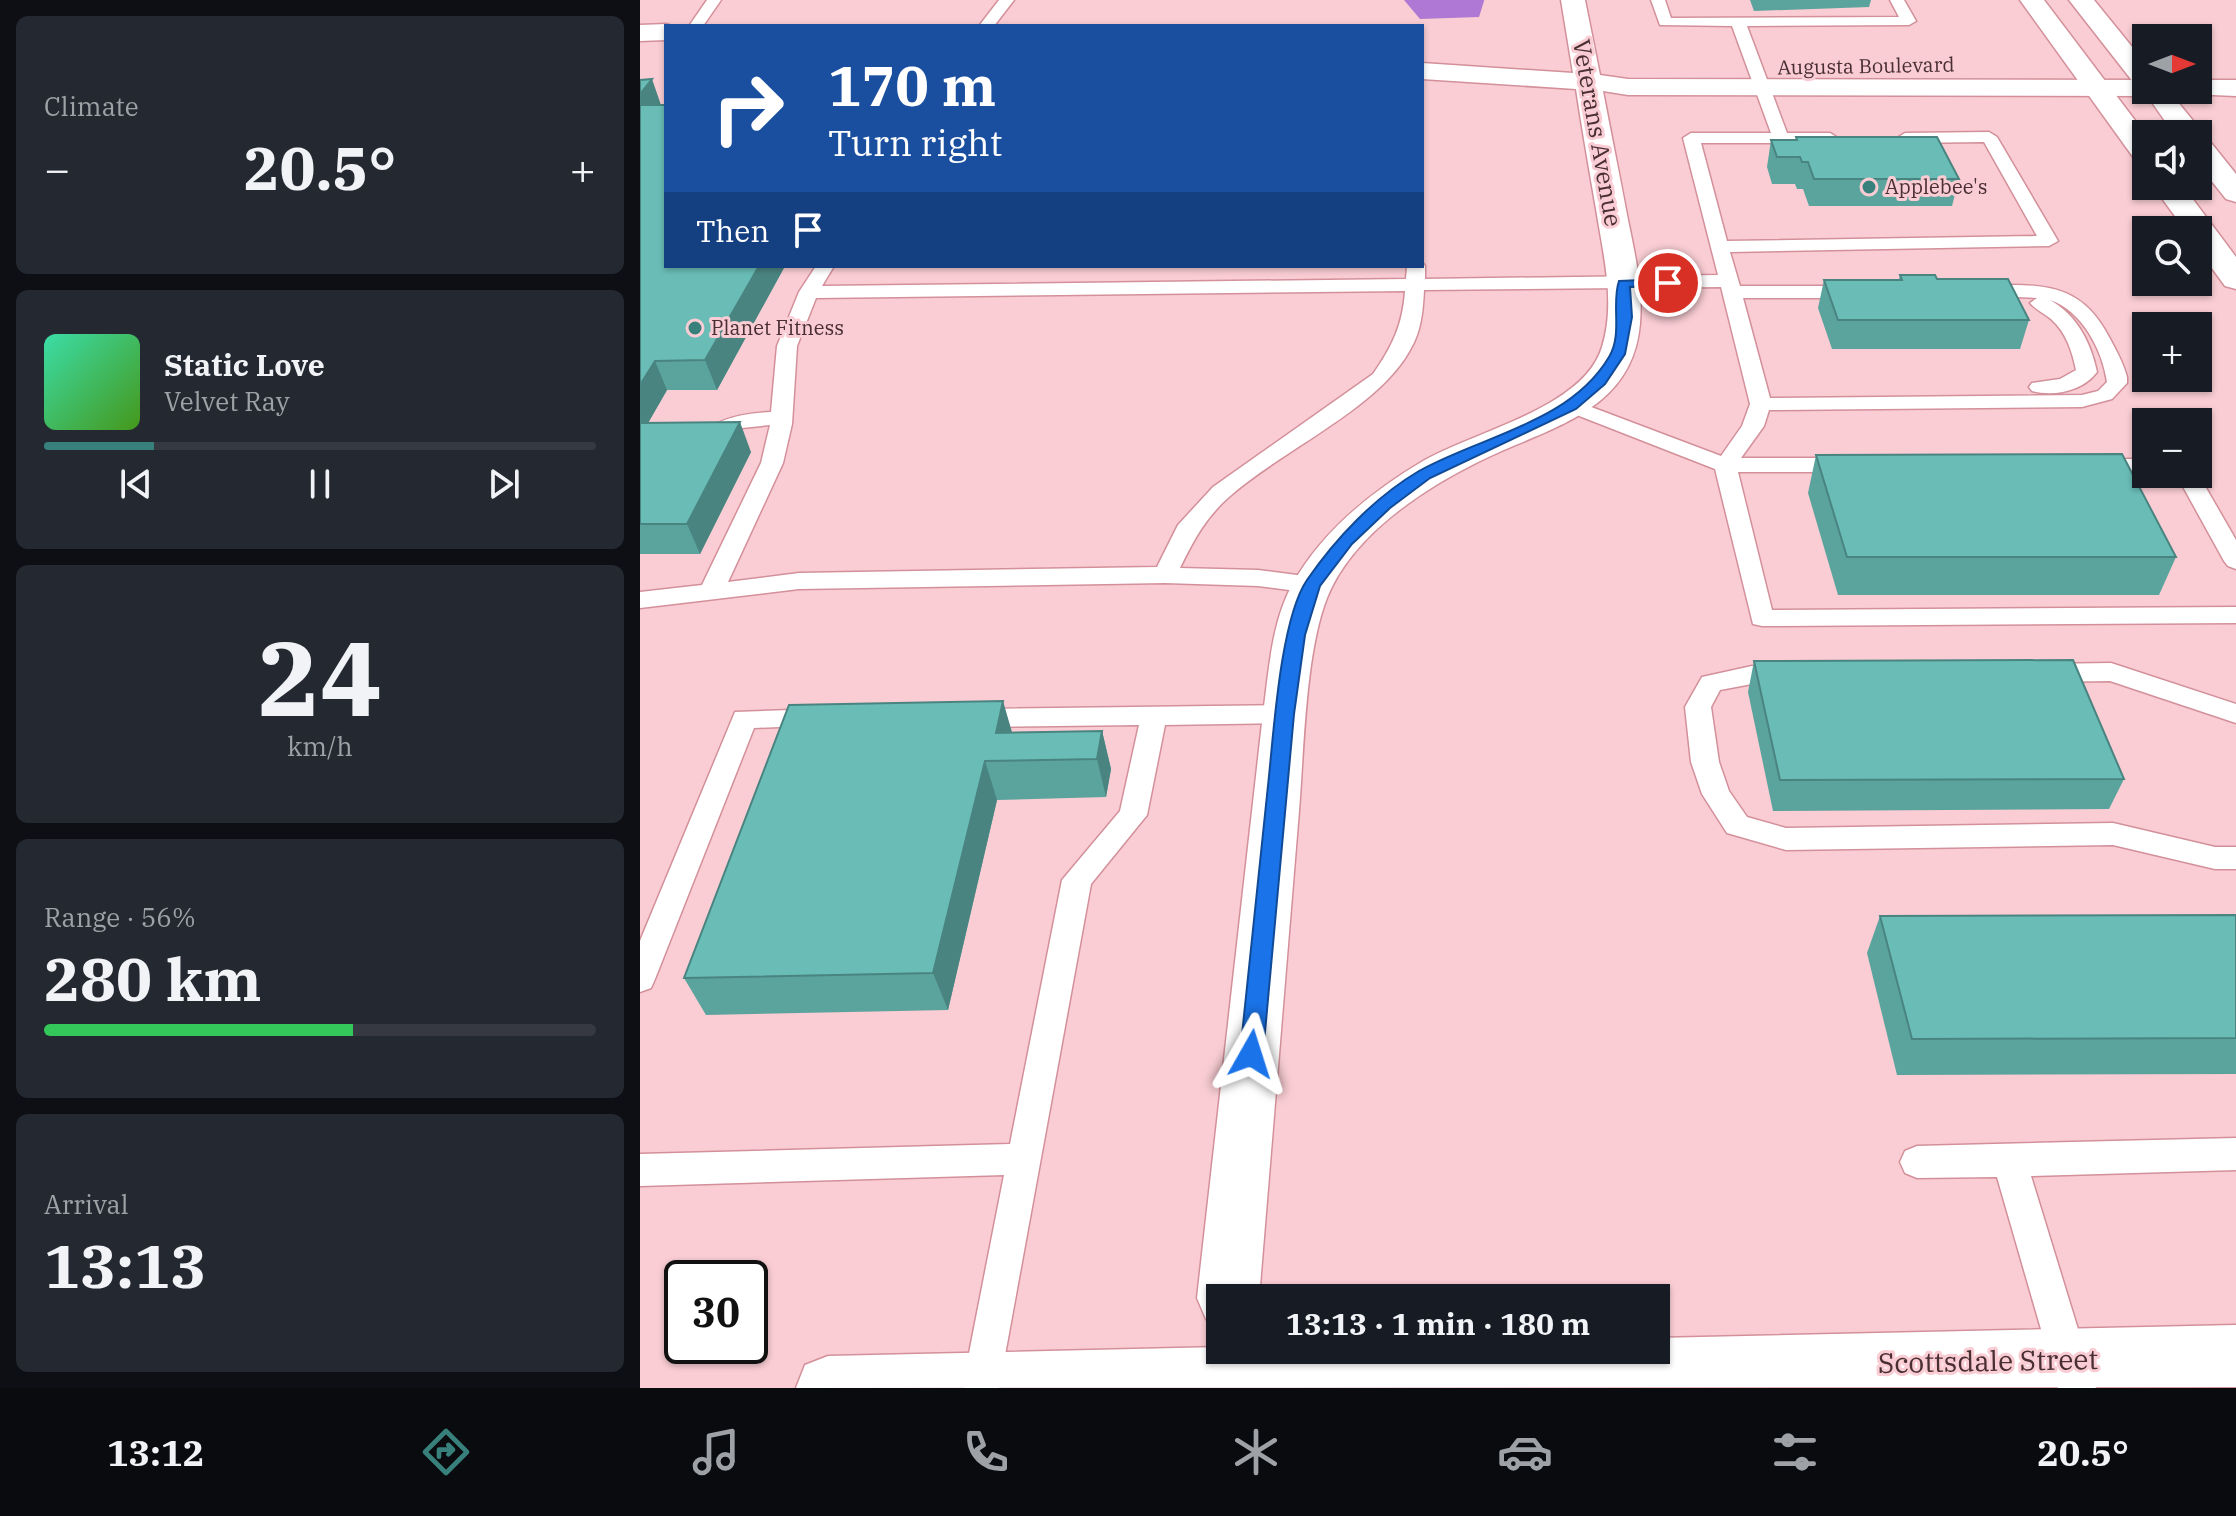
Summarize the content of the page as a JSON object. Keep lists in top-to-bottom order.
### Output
{
  "streets": {
    "street": ["Augusta Boulevard", "Veterans Avenue", "Scottsdale Street"]
  },
  "crossings": [
    ["Augusta Boulevard", "Veterans Avenue"]
  ],
  "places": ["Applebee's", "Planet Fitness"],
  "north": "right",
  "page": {
    "tile": [
      "Climate",
      ["24", "km/h"],
      ["Range · 56%", "280 km"],
      ["Arrival", "13:13"]
    ],
    "map_buttons": ["+", "−"],
    "turn": ["170 m", "Turn right"],
    "heat": ["−", "20.5°", "+"],
    "then": "Then",
    "song": ["Static Love", "Velvet Ray"],
    "limit": "30",
    "trip": "13:13 · 1 min · 180 m",
    "tabs": ["13:12", "20.5°"]
  }
}
